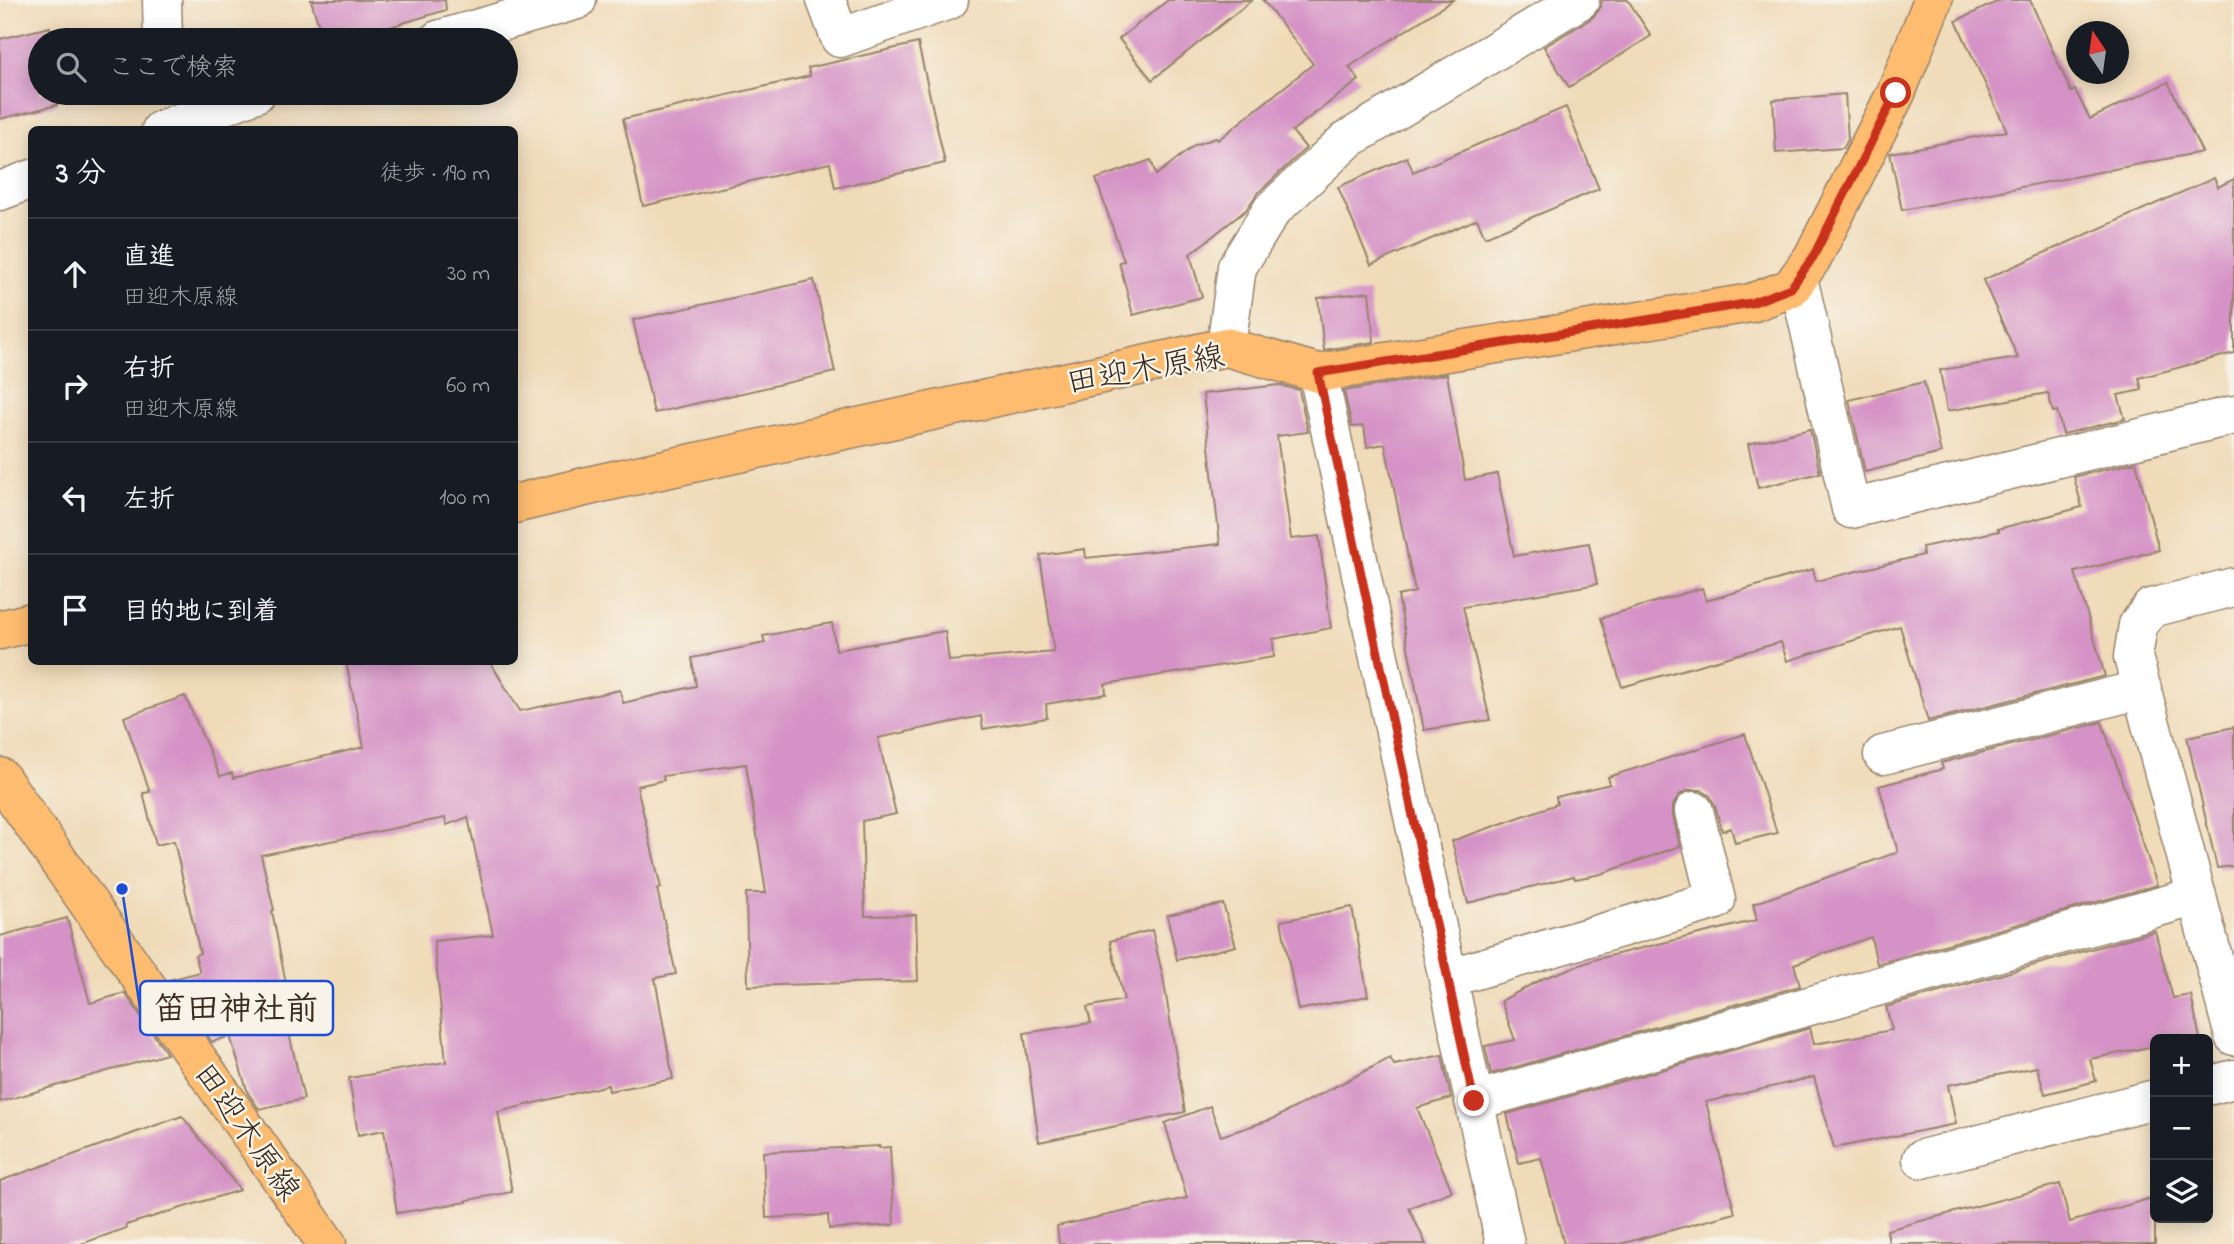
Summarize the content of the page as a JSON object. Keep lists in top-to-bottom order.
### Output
{
  "streets": {
    "main road": ["田迎木原線"]
  },
  "places": ["笛田神社前"],
  "north": "top",
  "page": {
    "search": "ここで検索",
    "heading": ["3 分", "徒歩 · 190 m"],
    "list": [
      ["直進", "田迎木原線", "30 m"],
      ["右折", "田迎木原線", "60 m"],
      ["左折", "100 m"],
      "目的地に到着"
    ],
    "map_buttons": ["+", "−"]
  }
}
